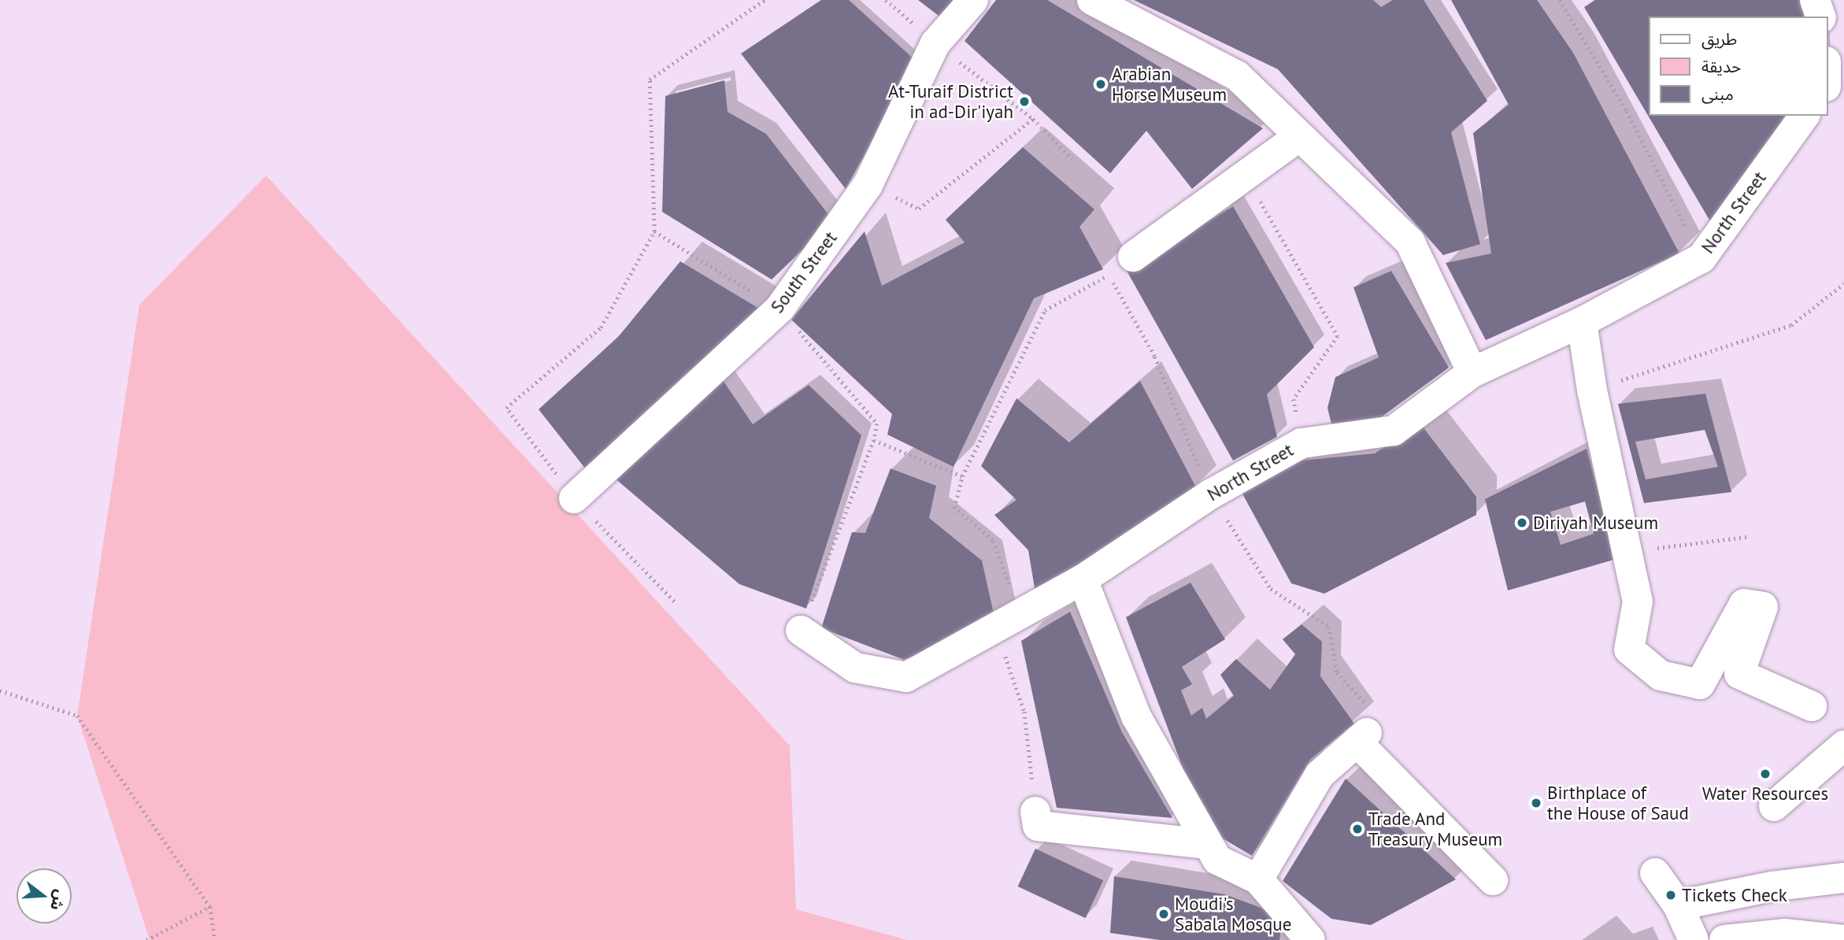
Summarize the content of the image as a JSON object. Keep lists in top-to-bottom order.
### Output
{
  "streets": {
    "street": ["North Street", "South Street"]
  },
  "places": [
    "Arabian Horse Museum",
    "At-Turaif District in ad-Dir'iyah",
    "Diriyah Museum",
    "Water Resources",
    "Birthplace of the House of Saud",
    "Trade And Treasury Museum",
    "Tickets Check",
    "Moudi's Sabala Mosque"
  ],
  "legend": ["طريق", "حديقة", "مبنى"],
  "north": "right"
}
